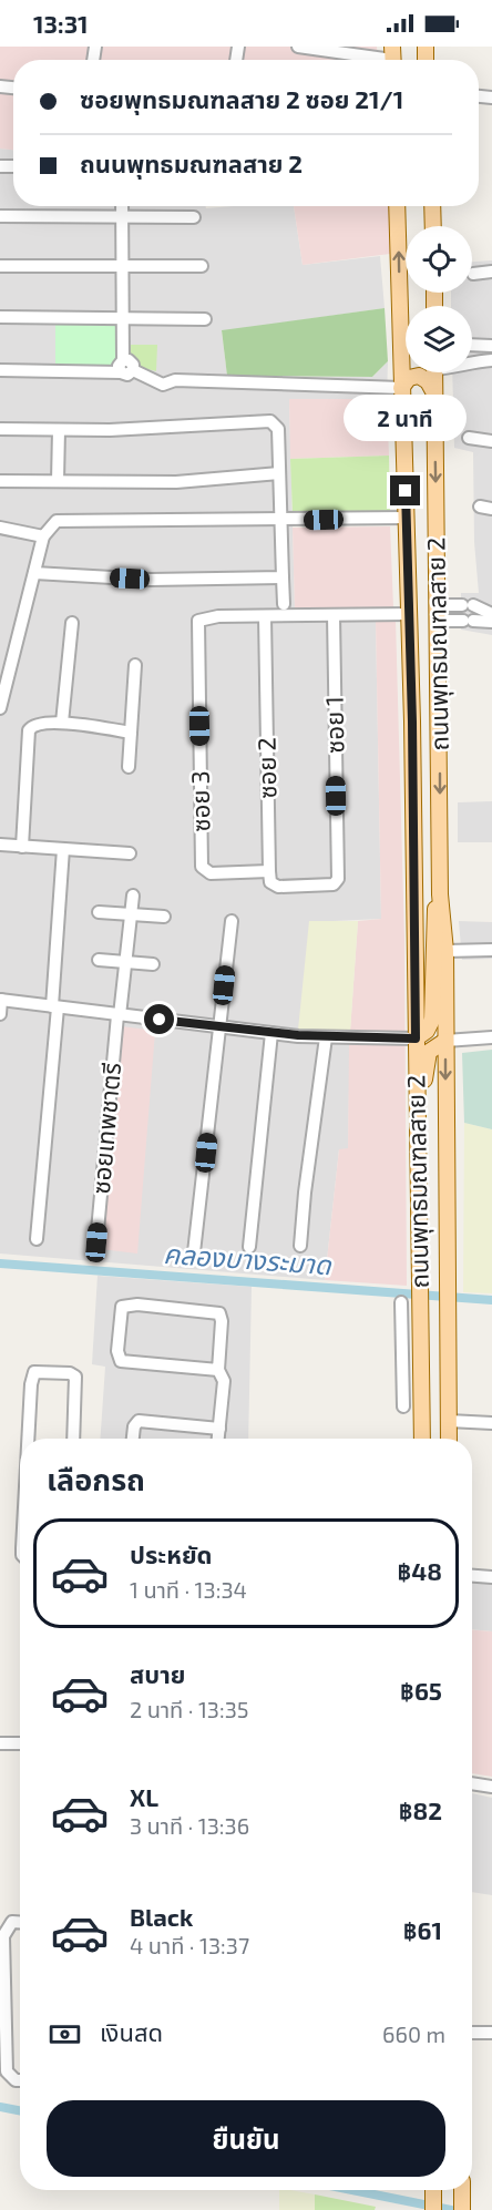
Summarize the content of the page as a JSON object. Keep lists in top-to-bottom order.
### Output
{
  "streets": {
    "main road": ["ถนนพุทธมณฑลสาย 2"],
    "street": [
      "ซอย 1",
      "ซอย 2",
      "ซอย 3",
      "ซอยเทพชาตรี"
    ]
  },
  "crossings": [
    ["ซอย 1", "ซอย 2"],
    ["ซอย 1", "ซอย 3"],
    ["ซอย 2", "ซอย 3"]
  ],
  "water": ["คลองบางระมาด"],
  "page": {
    "status": "13:31",
    "banner": ["ซอยพุทธมณฑลสาย 2 ซอย 21/1", "ถนนพุทธมณฑลสาย 2"],
    "bubble": "2 นาที",
    "heading": "เลือกรถ",
    "list": [
      {
        "name": "ประหยัด",
        "note": "1 นาที · 13:34",
        "value": "฿48"
      },
      {
        "name": "สบาย",
        "note": "2 นาที · 13:35",
        "value": "฿65"
      },
      {
        "name": "XL",
        "note": "3 นาที · 13:36",
        "value": "฿82"
      },
      {
        "name": "Black",
        "note": "4 นาที · 13:37",
        "value": "฿61"
      }
    ],
    "pay": ["เงินสด", "660 m"],
    "buttons": "ยืนยัน"
  }
}
